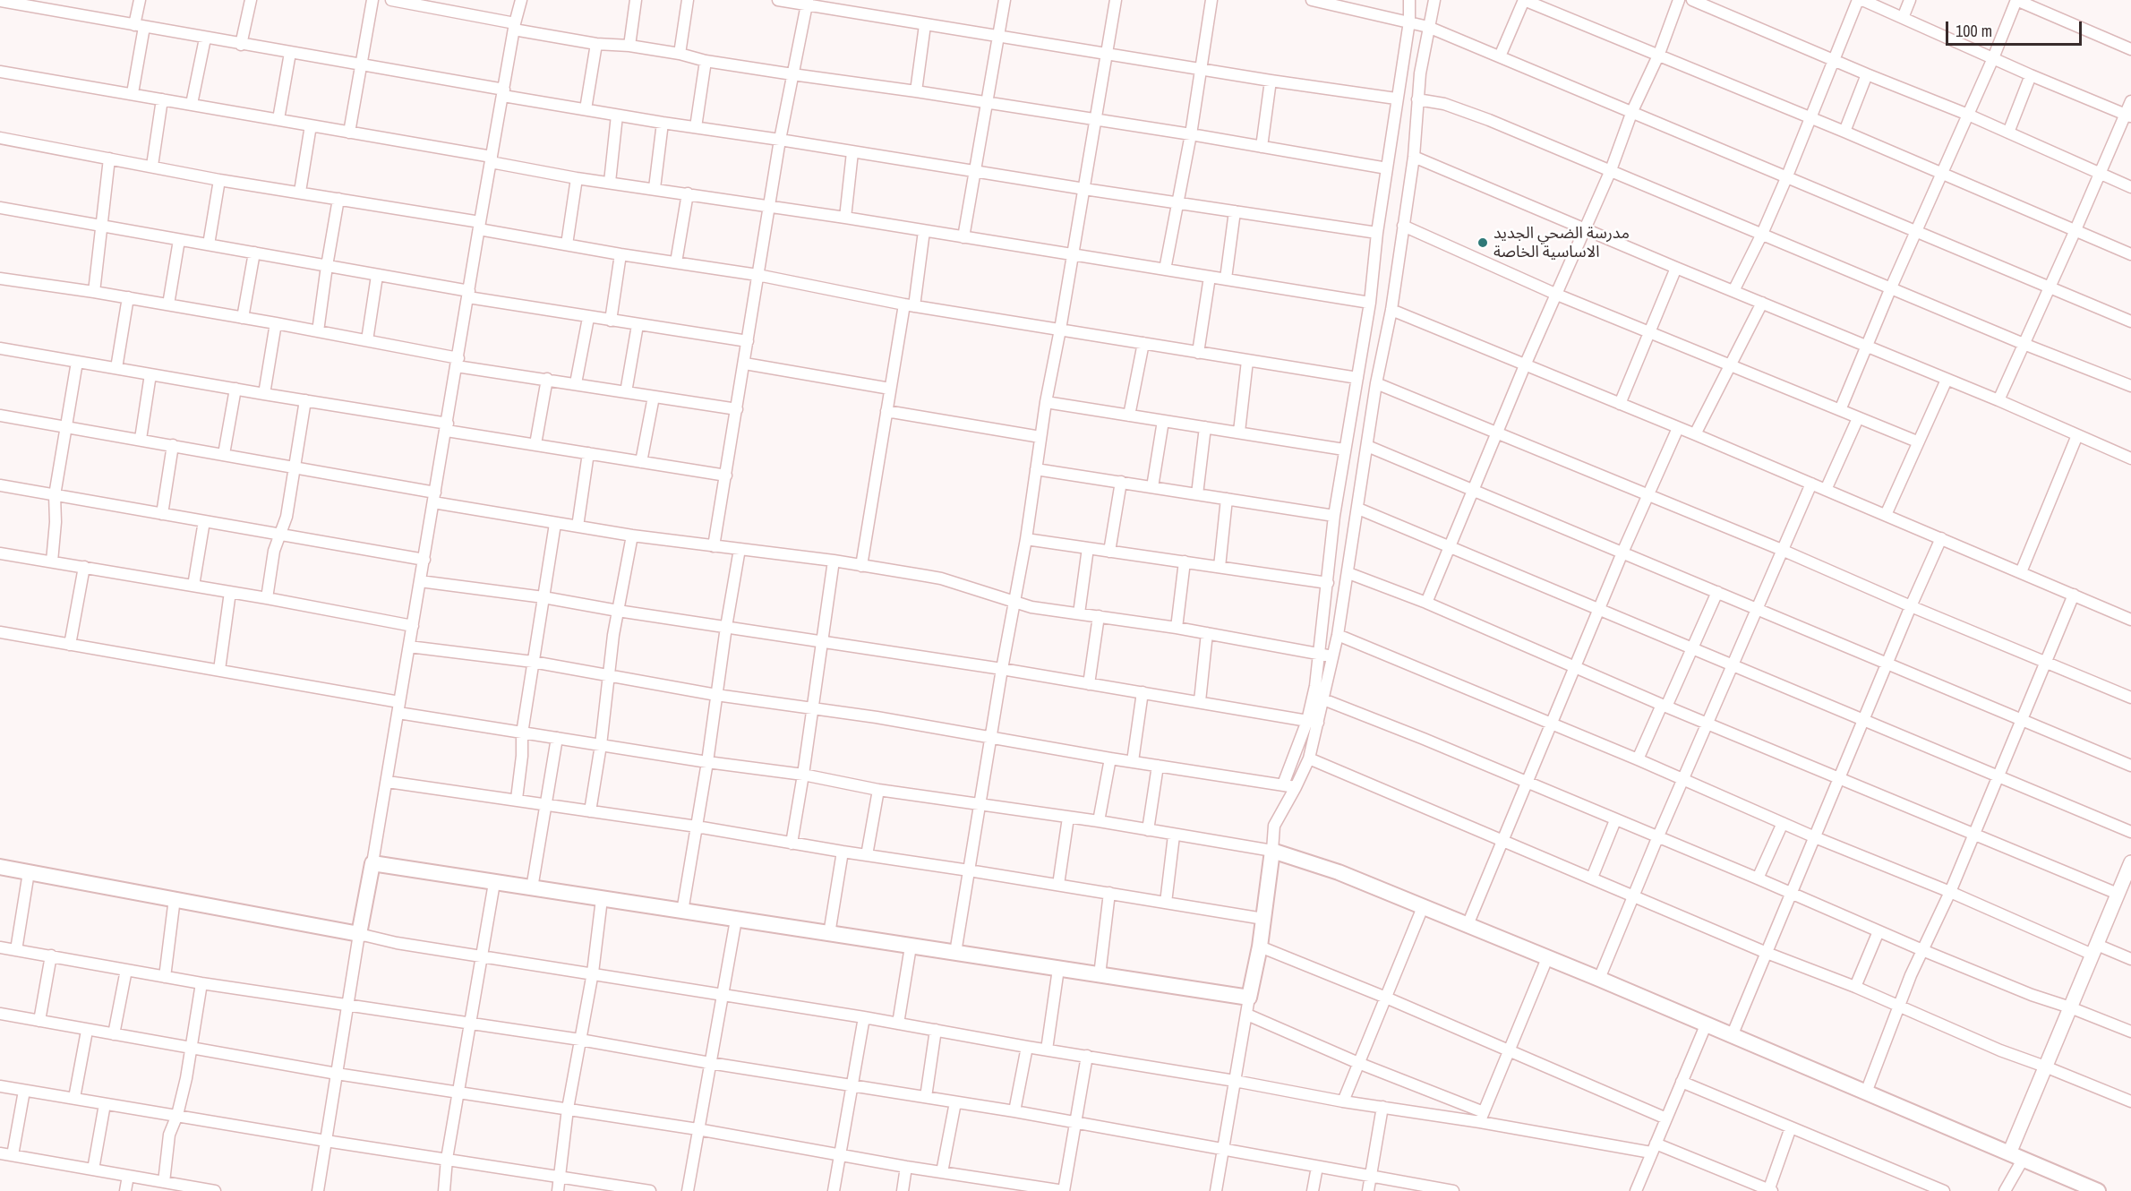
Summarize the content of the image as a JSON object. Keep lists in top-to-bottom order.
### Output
{
  "places": ["مدرسة الضحي الجديد الاساسية الخاصة"],
  "scale_bar": "100 m"
}
